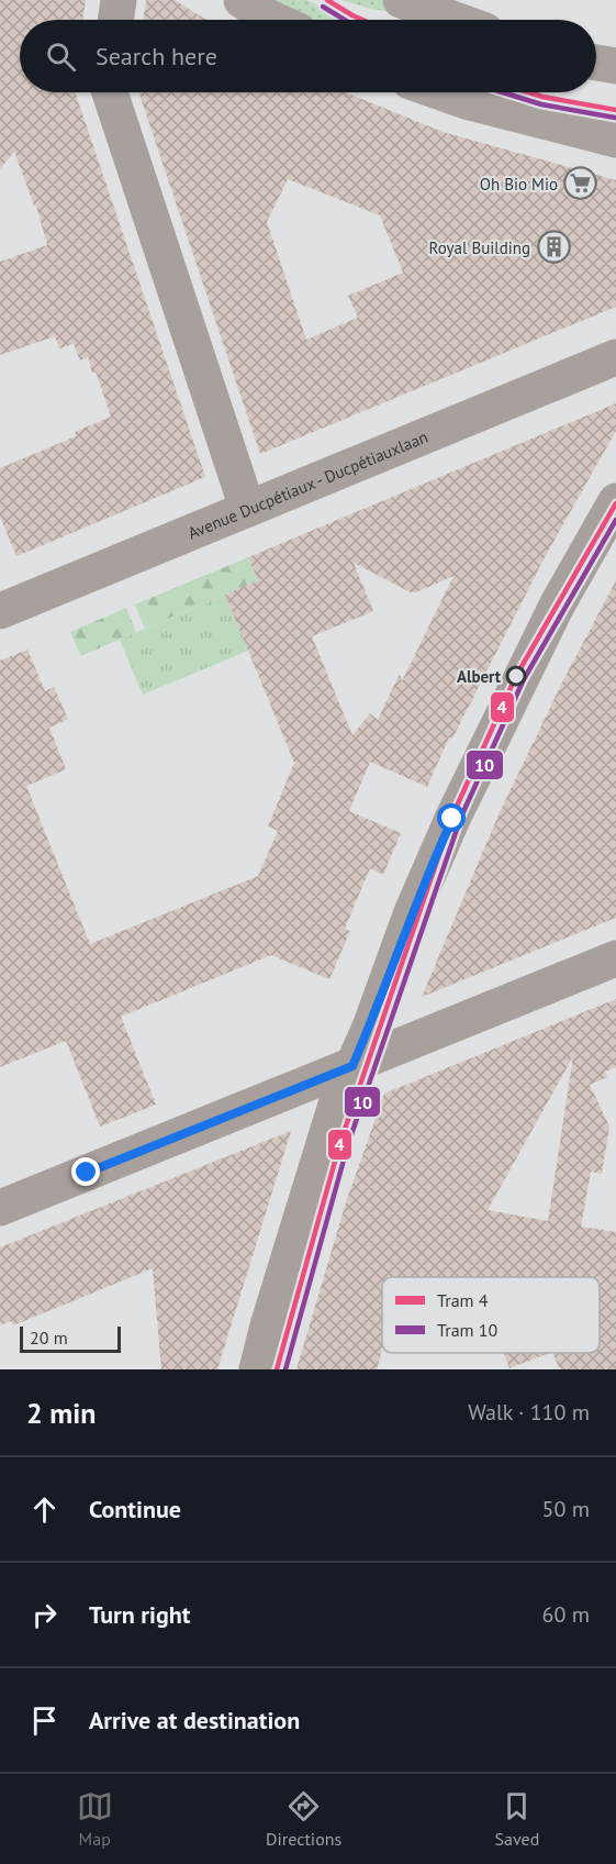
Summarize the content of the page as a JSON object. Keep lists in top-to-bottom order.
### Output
{
  "streets": {
    "street": ["Avenue Ducpétiaux - Ducpétiauxlaan"]
  },
  "places": {
    "supermarket": ["Oh Bio Mio"],
    "building": ["Royal Building"],
    "other": ["Albert"]
  },
  "lines": ["tram line 4", "tram line 10"],
  "legend": ["Tram 4", "Tram 10"],
  "scale_bar": "20 m",
  "page": {
    "search": "Search here",
    "scale": "20 m",
    "heading": ["2 min", "Walk · 110 m"],
    "list": [
      ["Continue", "50 m"],
      ["Turn right", "60 m"],
      "Arrive at destination"
    ],
    "nav": ["Map", "Directions", "Saved"]
  }
}
